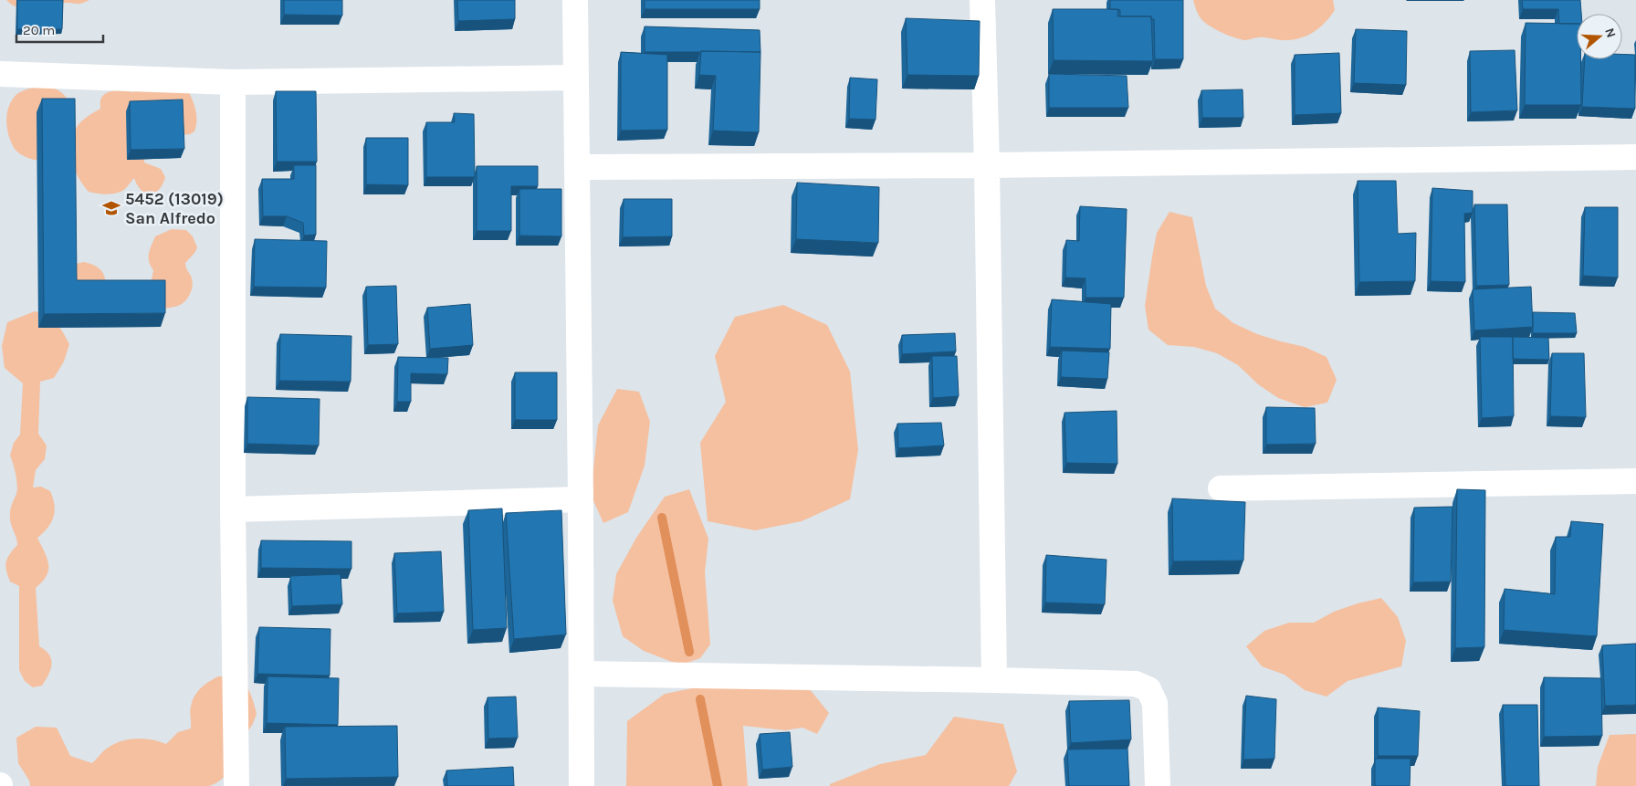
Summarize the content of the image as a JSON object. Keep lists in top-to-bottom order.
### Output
{
  "places": {
    "school or university": ["5452 (13019) San Alfredo"]
  },
  "scale_bar": "20 m",
  "north": "right"
}
